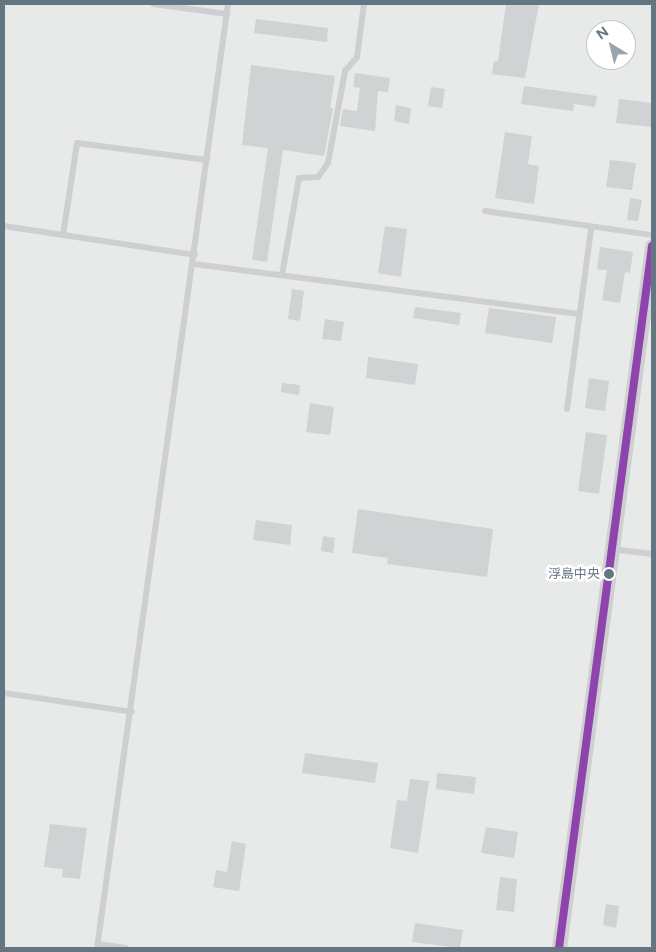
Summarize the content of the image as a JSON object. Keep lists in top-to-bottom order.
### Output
{
  "places": ["浮島中央"],
  "north": "top left"
}
